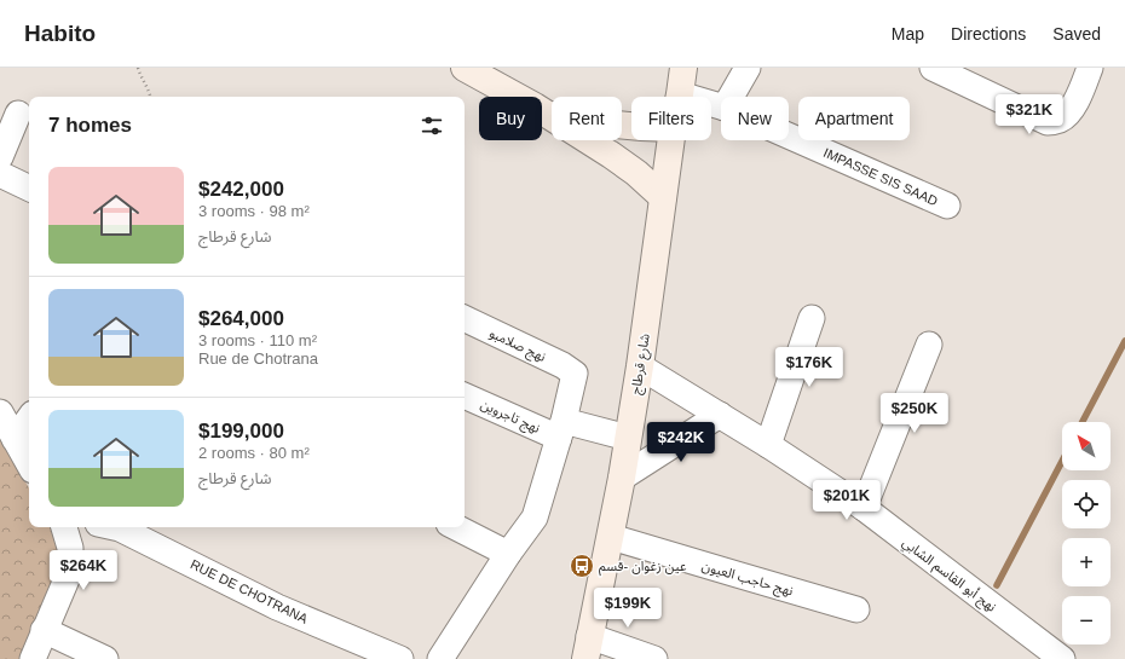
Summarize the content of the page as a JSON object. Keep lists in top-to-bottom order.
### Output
{
  "streets": {
    "street": [
      "IMPASSE SIS SAAD",
      "نهج صلامبو",
      "شارع قرطاج",
      "نهج تاجروين",
      "نهج أبو القاسم الشابي",
      "نهج حاجب العيون",
      "RUE DE CHOTRANA"
    ]
  },
  "crossings": [
    ["IMPASSE SIS SAAD", "شارع قرطاج"],
    ["نهج صلامبو", "نهج تاجروين"],
    ["شارع قرطاج", "نهج تاجروين"],
    ["شارع قرطاج", "نهج أبو القاسم الشابي"],
    ["شارع قرطاج", "نهج حاجب العيون"]
  ],
  "places": {
    "bus stop": ["عين زغوان -قسم"]
  },
  "north": "top left",
  "page": {
    "header": "Habito",
    "nav": ["Map", "Directions", "Saved"],
    "price": [
      "$321K",
      "$176K",
      "$250K",
      "$242K",
      "$201K",
      "$264K",
      "$199K"
    ],
    "chip": [
      "Buy",
      "Rent",
      "Filters",
      "New",
      "Apartment"
    ],
    "heading": "7 homes",
    "list": [
      {
        "name": "$242,000",
        "note": "3 rooms · 98 m² · شارع قرطاج"
      },
      {
        "name": "$264,000",
        "note": "3 rooms · 110 m² · Rue de Chotrana"
      },
      {
        "name": "$199,000",
        "note": "2 rooms · 80 m² · شارع قرطاج"
      }
    ],
    "map_buttons": ["+", "−"]
  }
}
